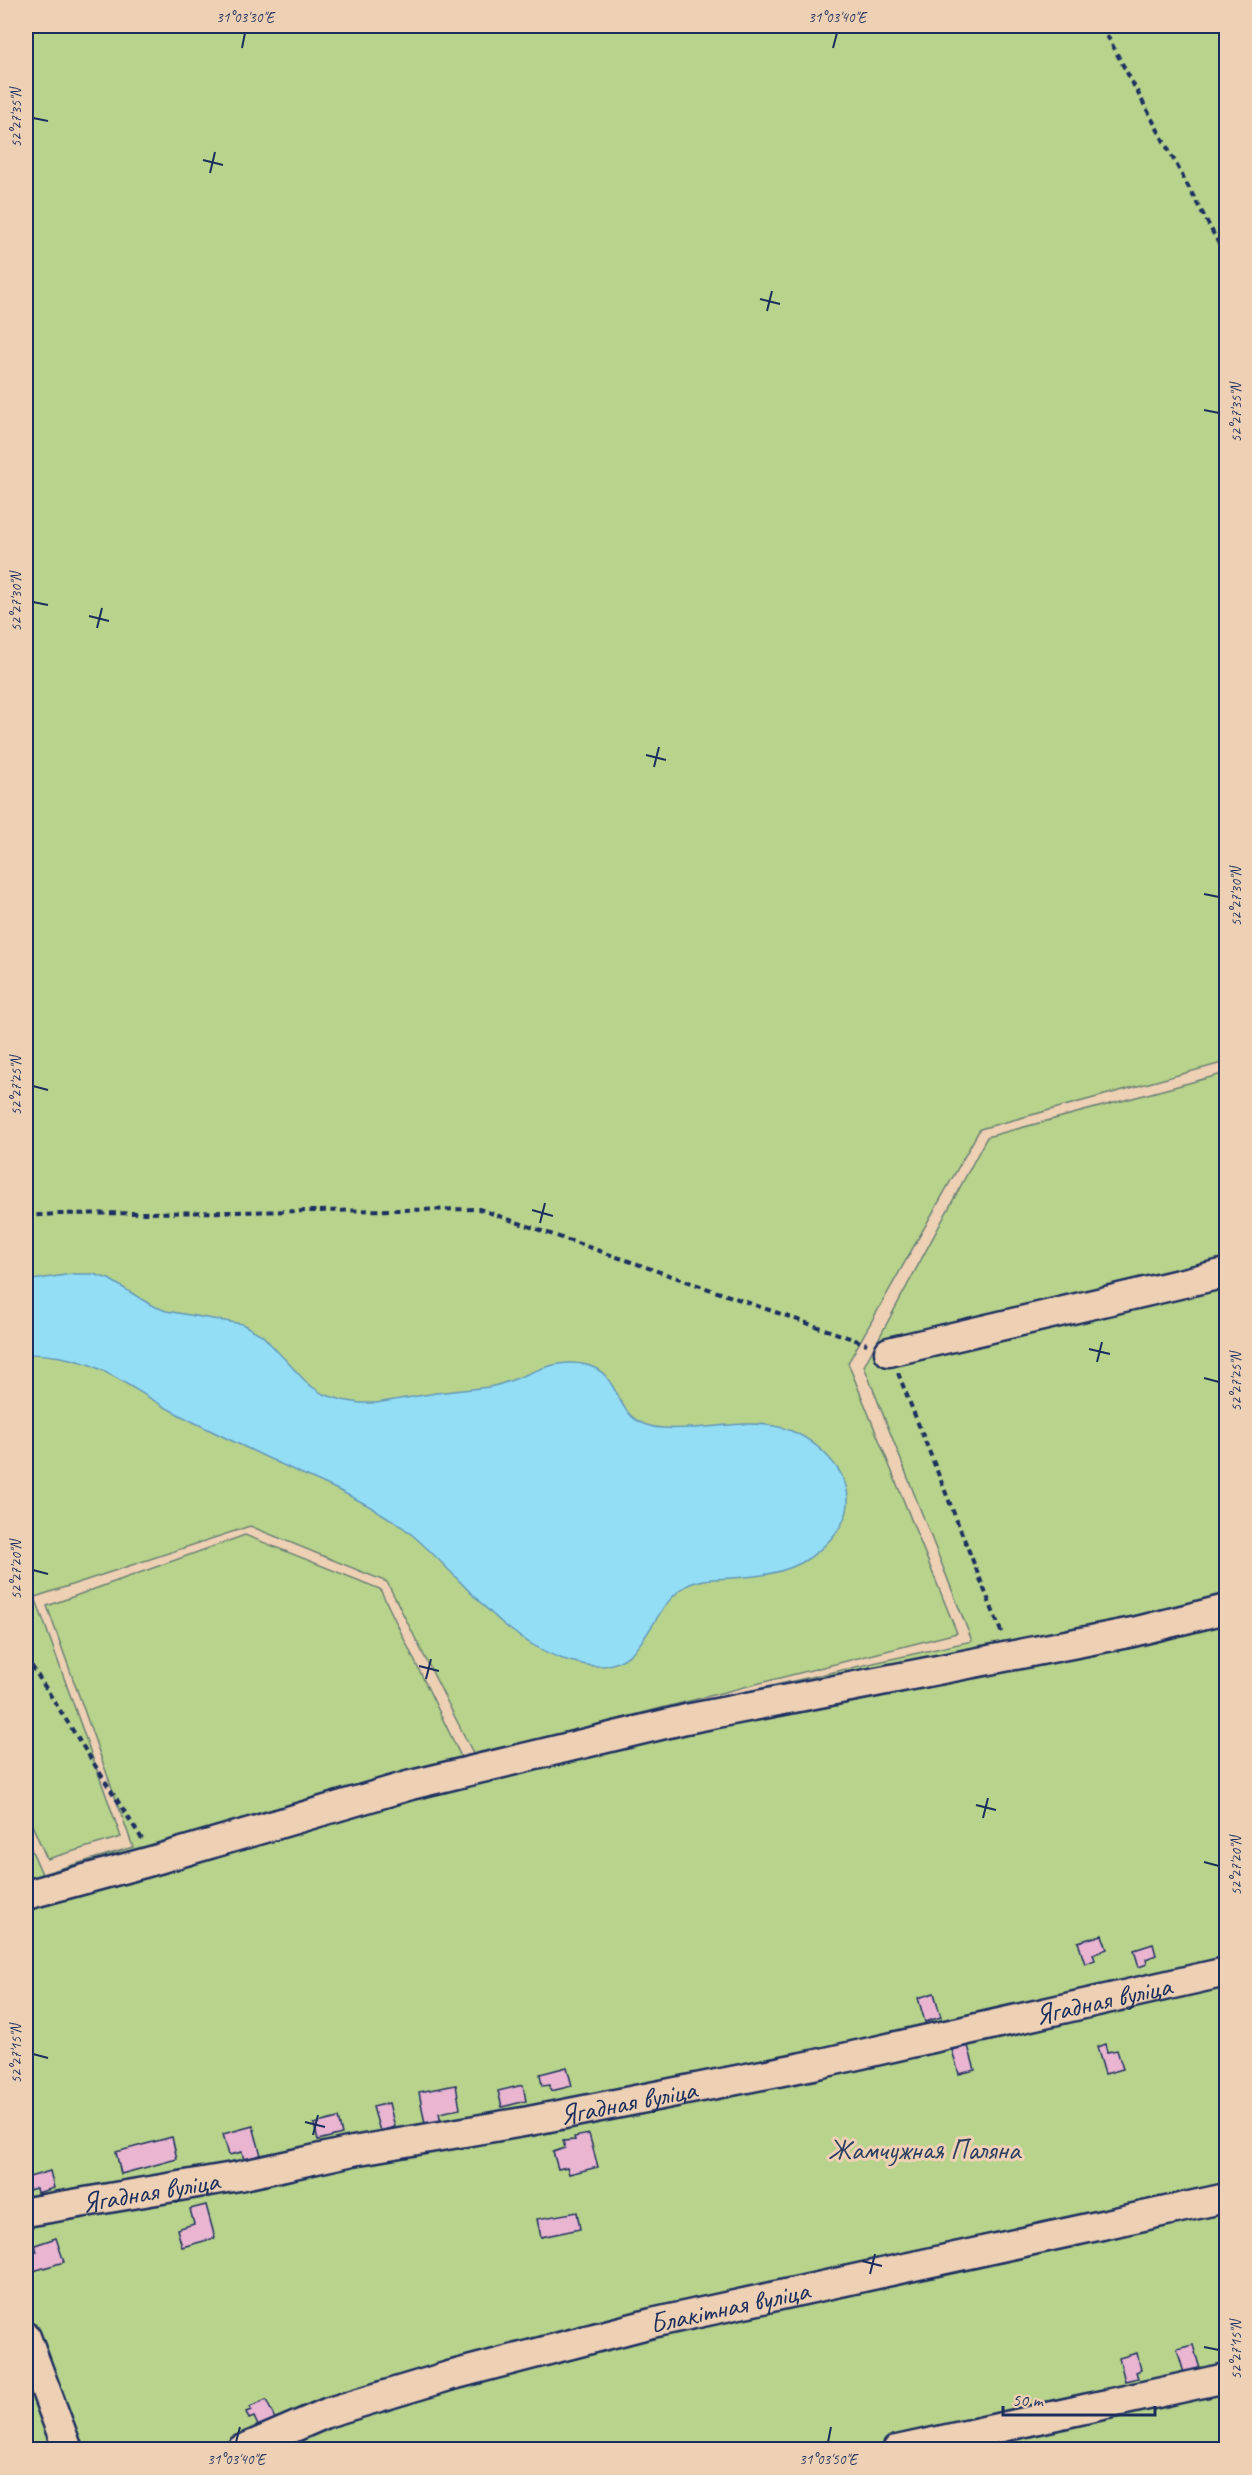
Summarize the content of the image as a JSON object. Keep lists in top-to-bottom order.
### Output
{
  "streets": {
    "street": ["Ягадная вуліца", "Блакітная вуліца"]
  },
  "parks": ["Жамчужная Паляна"],
  "scale_bar": "50 m",
  "coordinates": [
    "31°03'30\"E",
    "31°03'40\"E",
    "52°27'35\"N",
    "52°27'30\"N",
    "52°27'25\"N",
    "52°27'20\"N",
    "52°27'15\"N",
    "31°03'50\"E"
  ]
}
